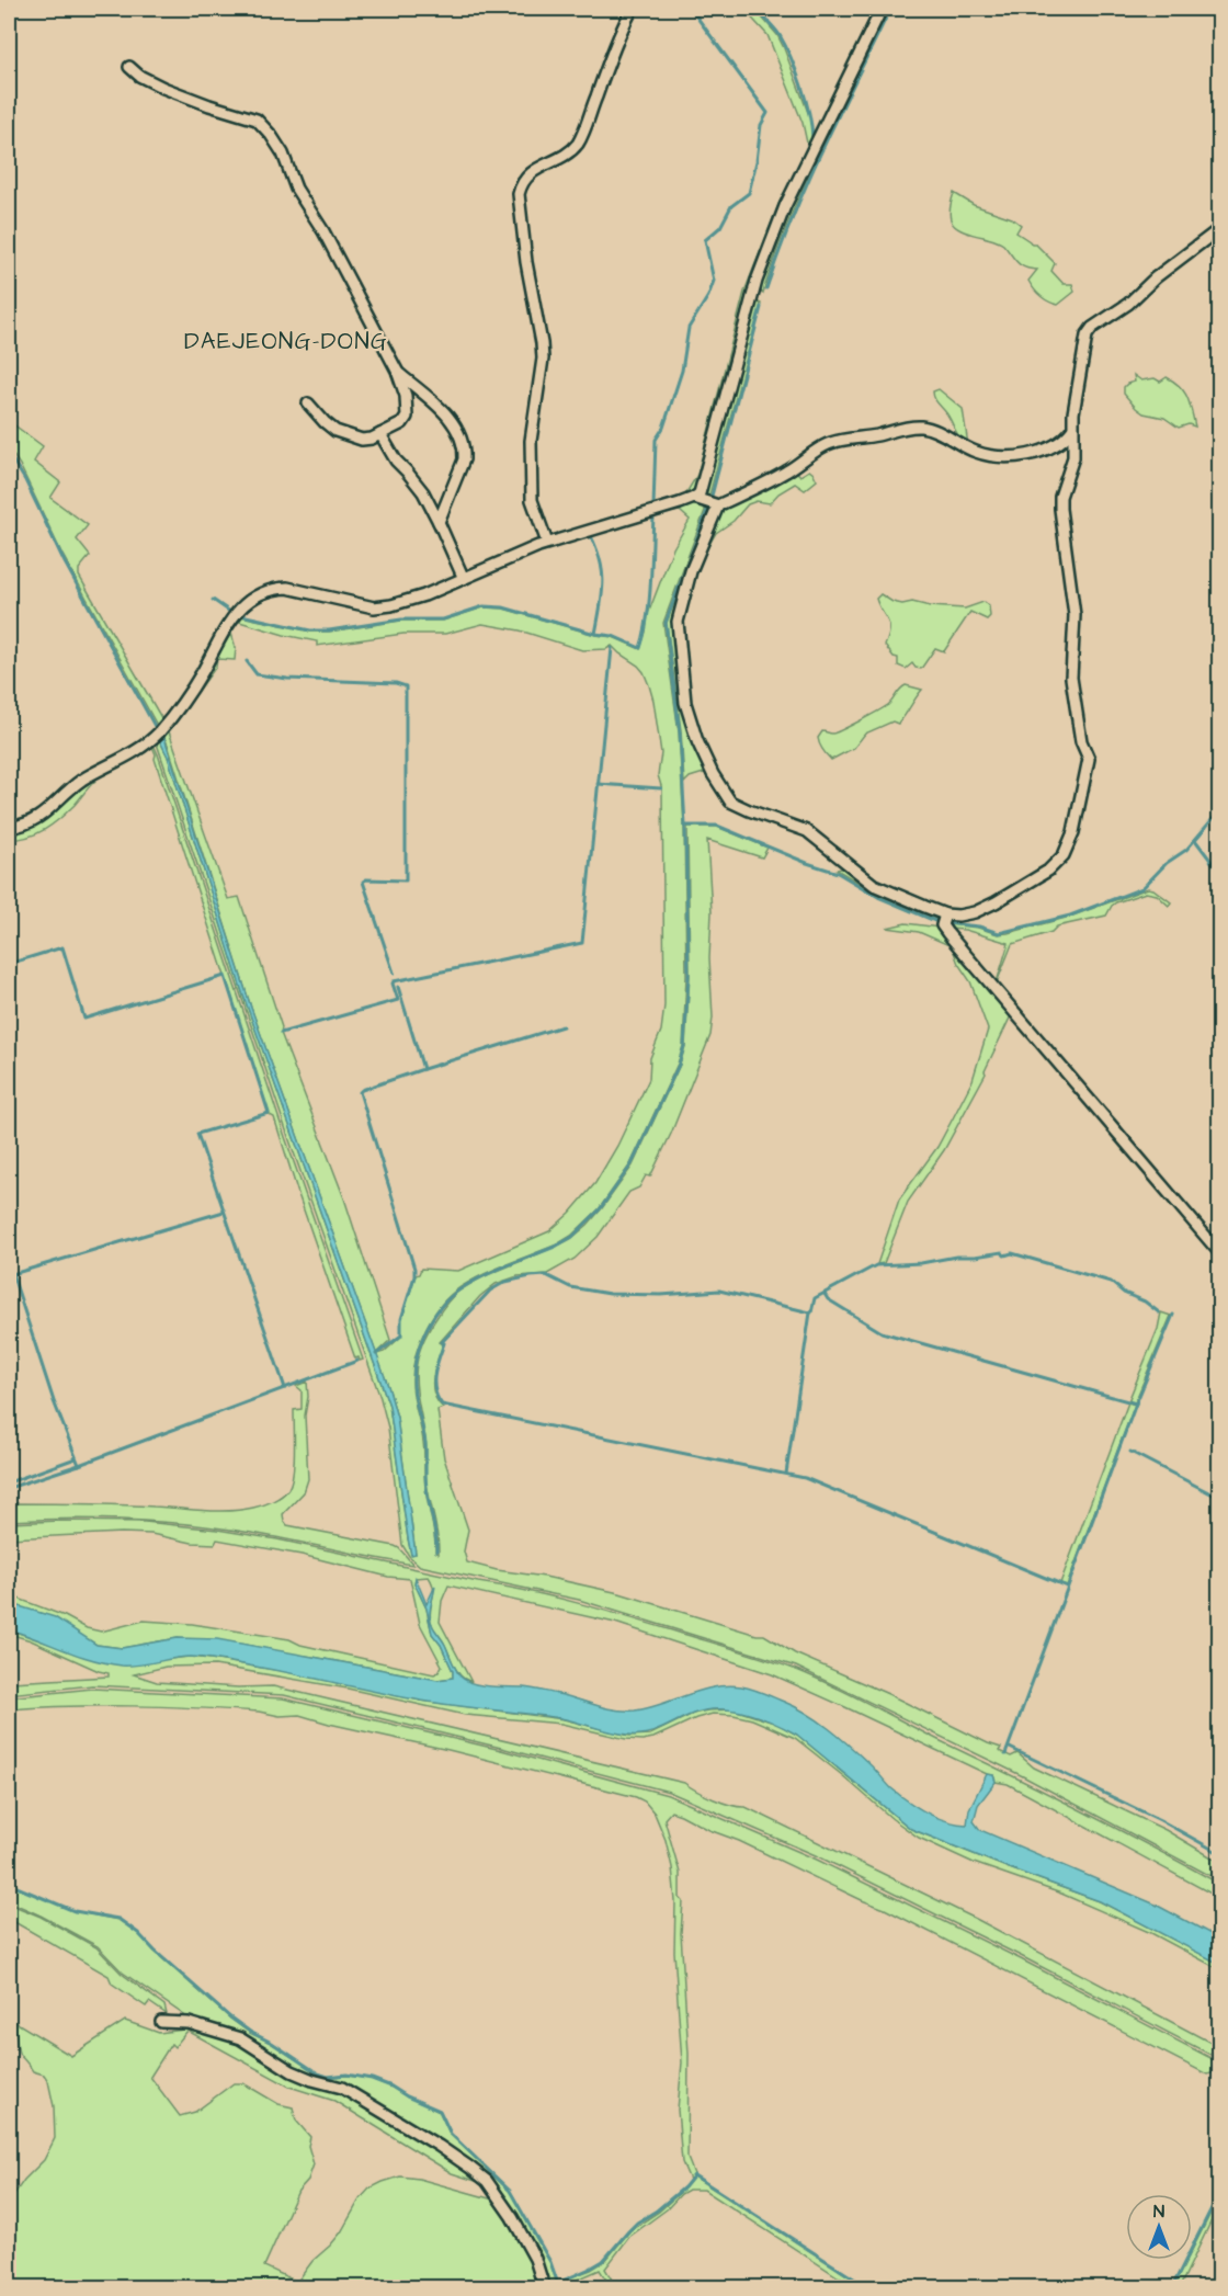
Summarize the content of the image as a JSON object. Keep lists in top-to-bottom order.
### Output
{
  "districts": ["DAEJEONG-DONG"],
  "north": "top"
}
